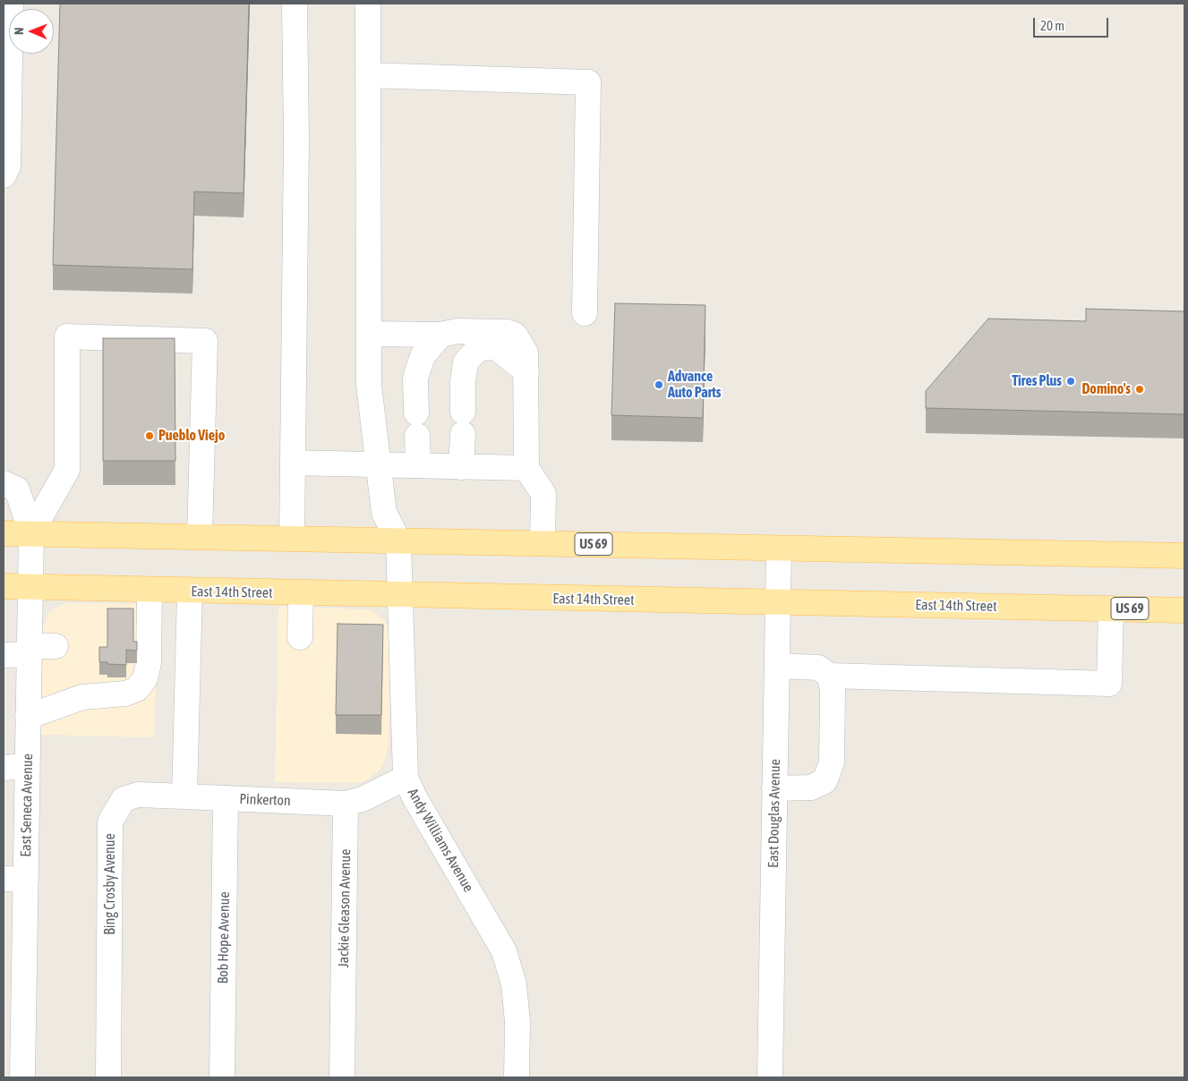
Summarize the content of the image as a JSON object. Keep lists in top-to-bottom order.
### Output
{
  "streets": {
    "main road": ["US 69", "East 14th Street"],
    "street": [
      "Pinkerton",
      "East Seneca Avenue",
      "East Douglas Avenue",
      "Andy Williams Avenue",
      "Bing Crosby Avenue",
      "Jackie Gleason Avenue",
      "Bob Hope Avenue"
    ]
  },
  "crossings": [
    ["US 69", "East Seneca Avenue"],
    ["US 69", "East Douglas Avenue"],
    ["US 69", "Andy Williams Avenue"],
    ["East 14th Street", "East Seneca Avenue"],
    ["East 14th Street", "East Douglas Avenue"],
    ["East 14th Street", "Andy Williams Avenue"],
    ["Pinkerton", "Bing Crosby Avenue"],
    ["Pinkerton", "Jackie Gleason Avenue"],
    ["Pinkerton", "Bob Hope Avenue"]
  ],
  "places": [
    "Tires Plus",
    "Advance Auto Parts",
    "Domino's",
    "Pueblo Viejo"
  ],
  "scale_bar": "20 m",
  "north": "left"
}
